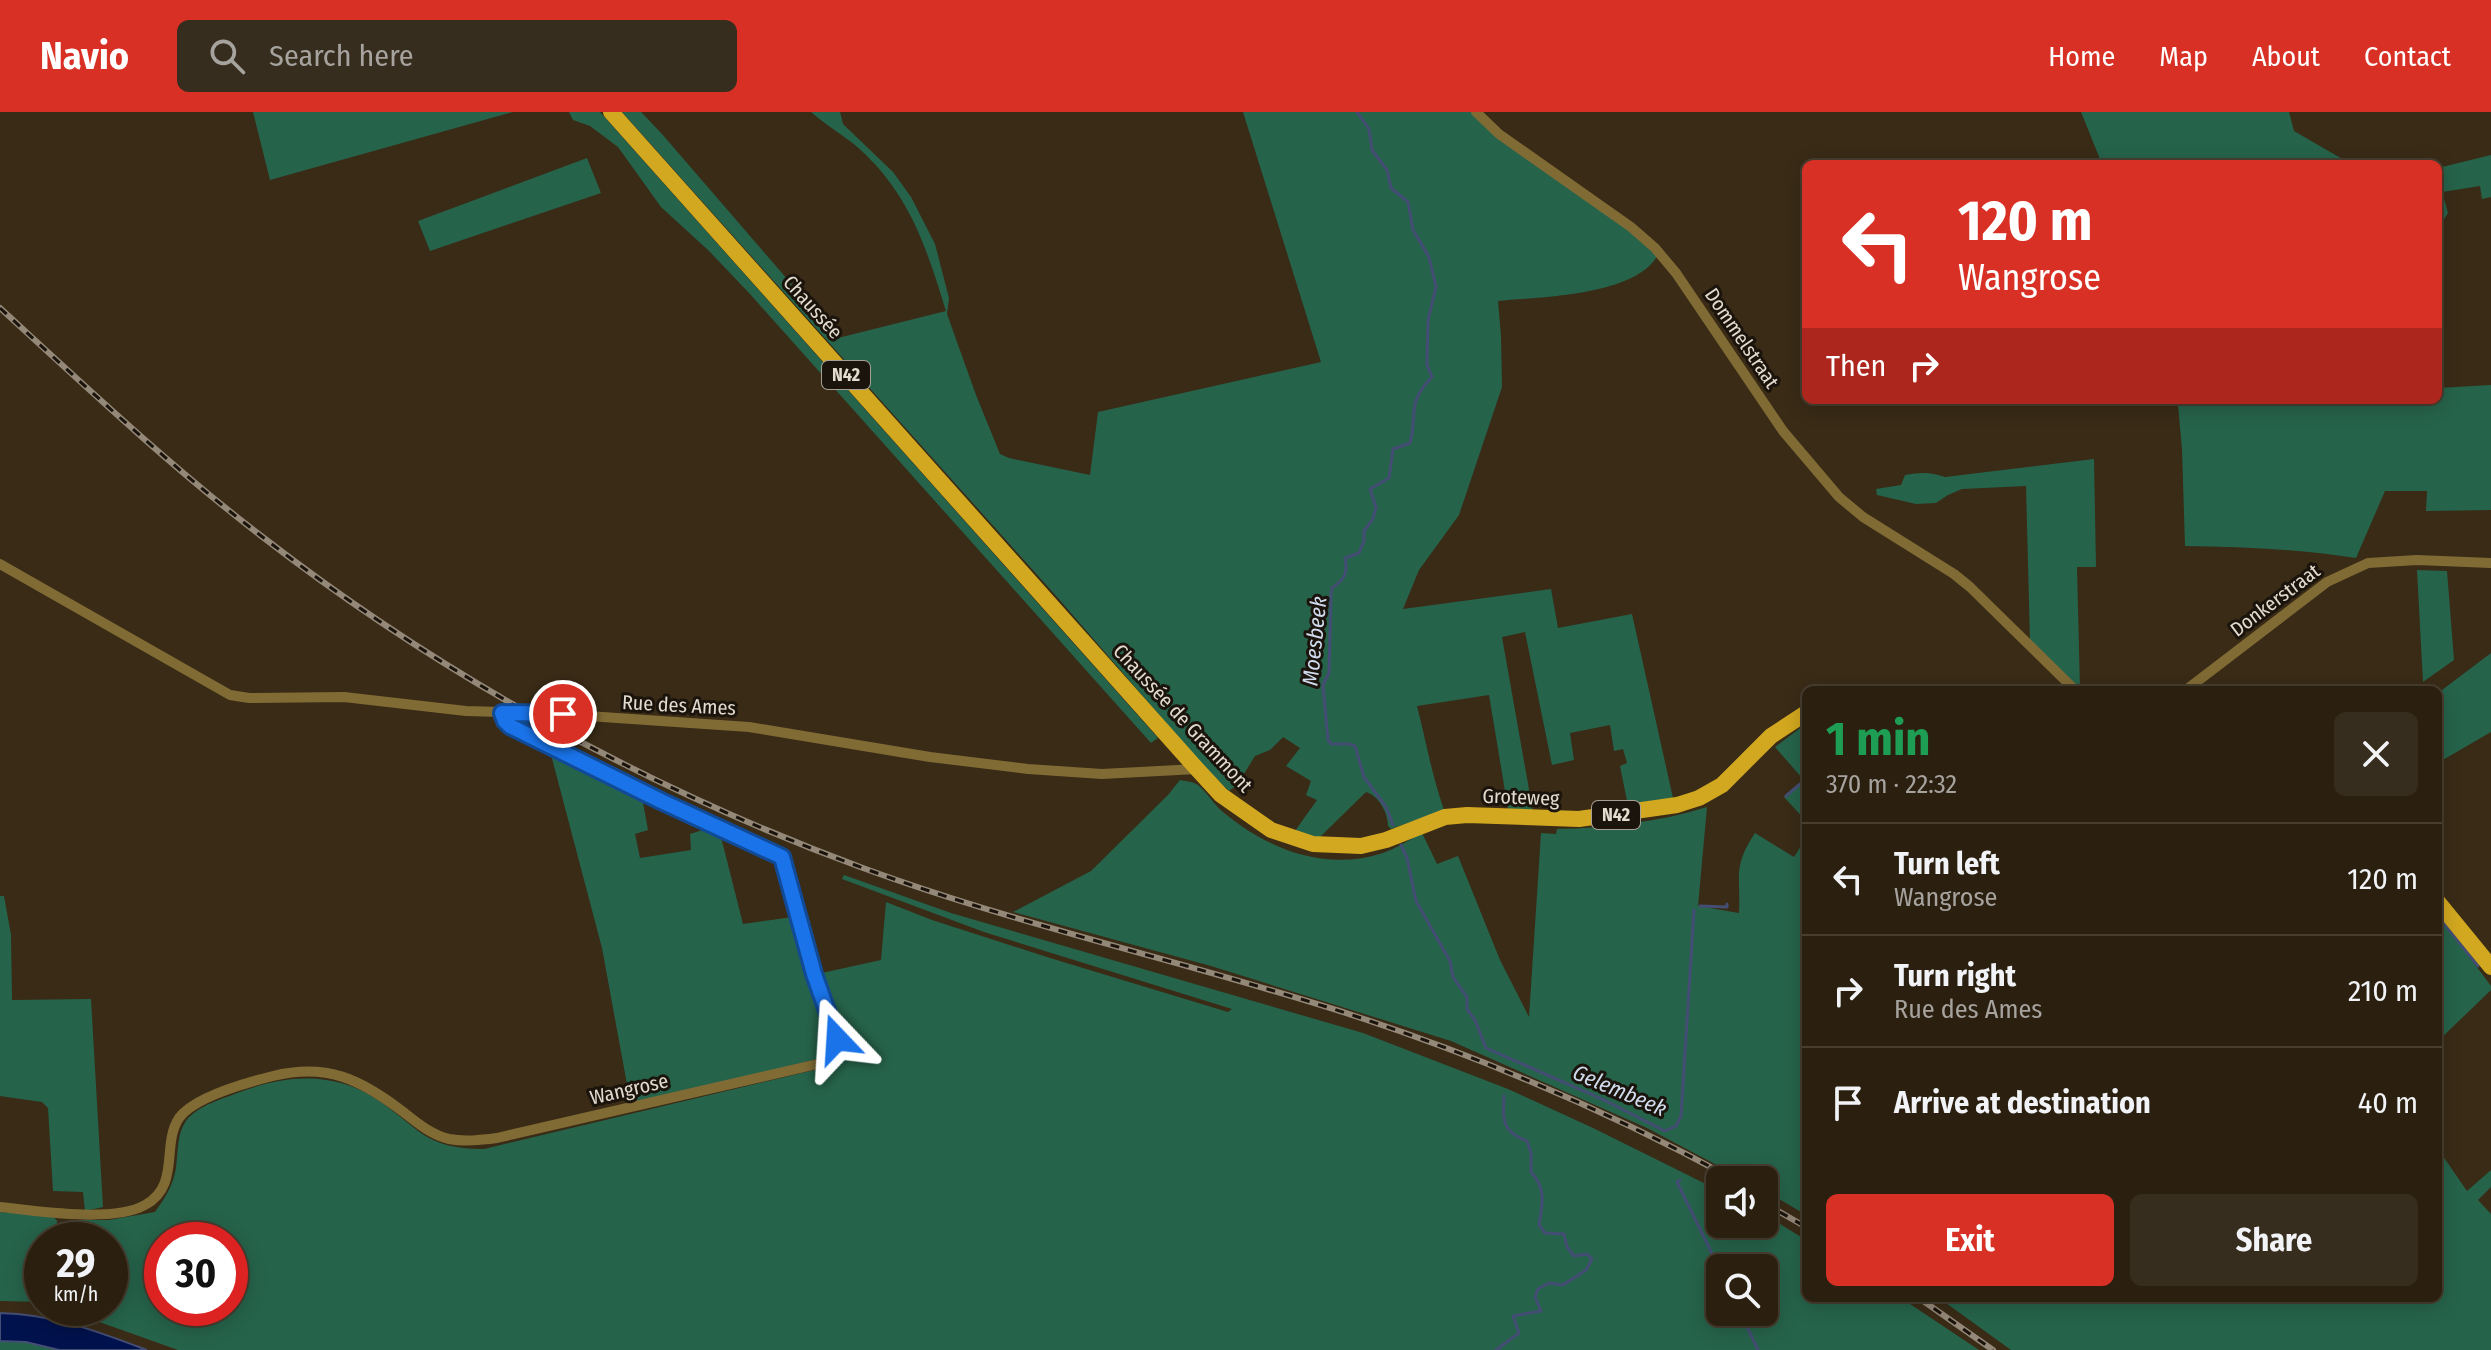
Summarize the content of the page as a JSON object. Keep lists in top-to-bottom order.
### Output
{
  "streets": {
    "main road": [
      "Chaussée",
      "N42",
      "Chaussée de Grammont",
      "Groteweg"
    ],
    "street": [
      "Dommelstraat",
      "Donkerstraat",
      "Rue des Ames",
      "Wangrose"
    ]
  },
  "crossings": [
    ["Chaussée", "Chaussée de Grammont"],
    ["Rue des Ames", "Chaussée de Grammont"],
    ["Rue des Ames", "Wangrose"],
    ["Chaussée de Grammont", "Groteweg"]
  ],
  "water": ["Moesbeek", "Gelembeek"],
  "page": {
    "header": "Navio",
    "search": "Search here",
    "nav": [
      "Home",
      "Map",
      "About",
      "Contact"
    ],
    "turn": ["120 m", "Wangrose"],
    "then": "Then",
    "heading": ["1 min", "370 m · 22:32"],
    "list": [
      {
        "name": "Turn left",
        "note": "Wangrose",
        "value": "120 m"
      },
      {
        "name": "Turn right",
        "note": "Rue des Ames",
        "value": "210 m"
      },
      {
        "name": "Arrive at destination",
        "value": "40 m"
      }
    ],
    "buttons": ["Exit", "Share"],
    "speed": "29 km/h",
    "limit": "30"
  }
}
